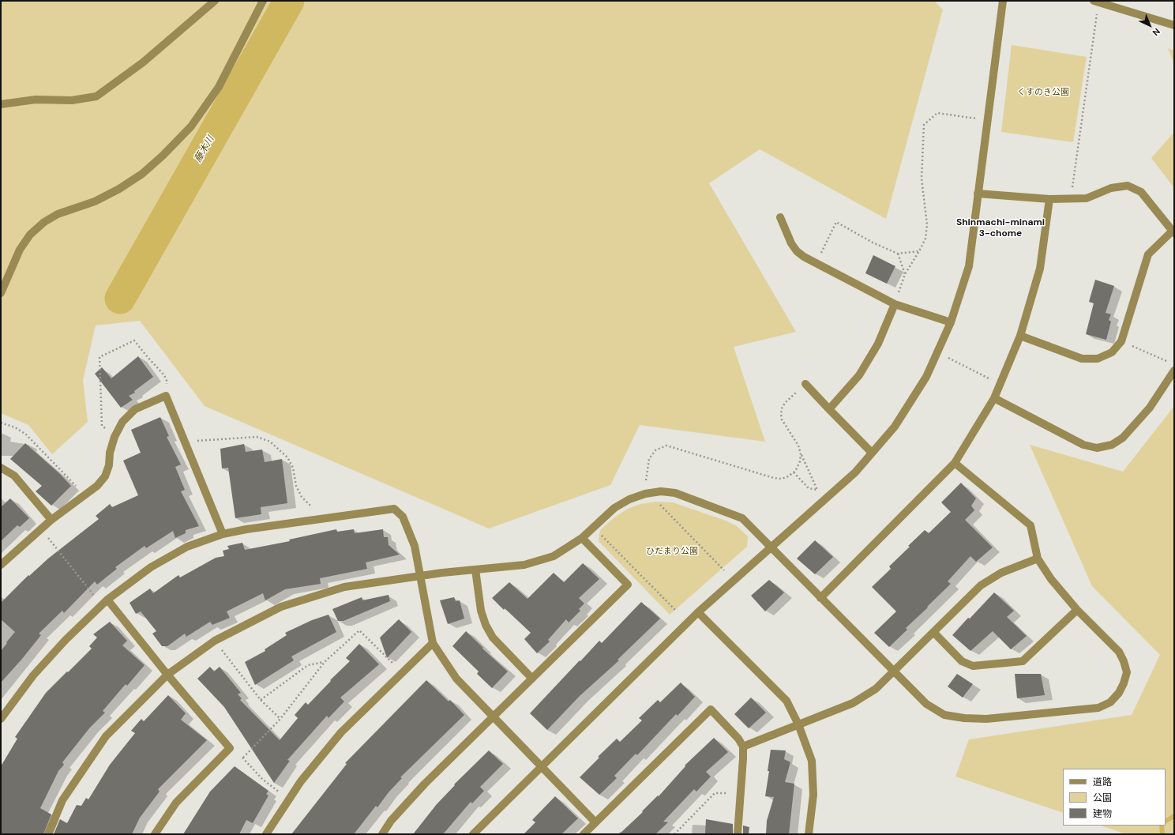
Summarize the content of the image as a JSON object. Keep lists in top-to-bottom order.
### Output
{
  "districts": ["Shinmachi-minami 3-chome"],
  "water": ["藤木川"],
  "parks": ["くすのき公園", "ひだまり公園"],
  "legend": ["道路", "公園", "建物"],
  "north": "bottom right"
}
